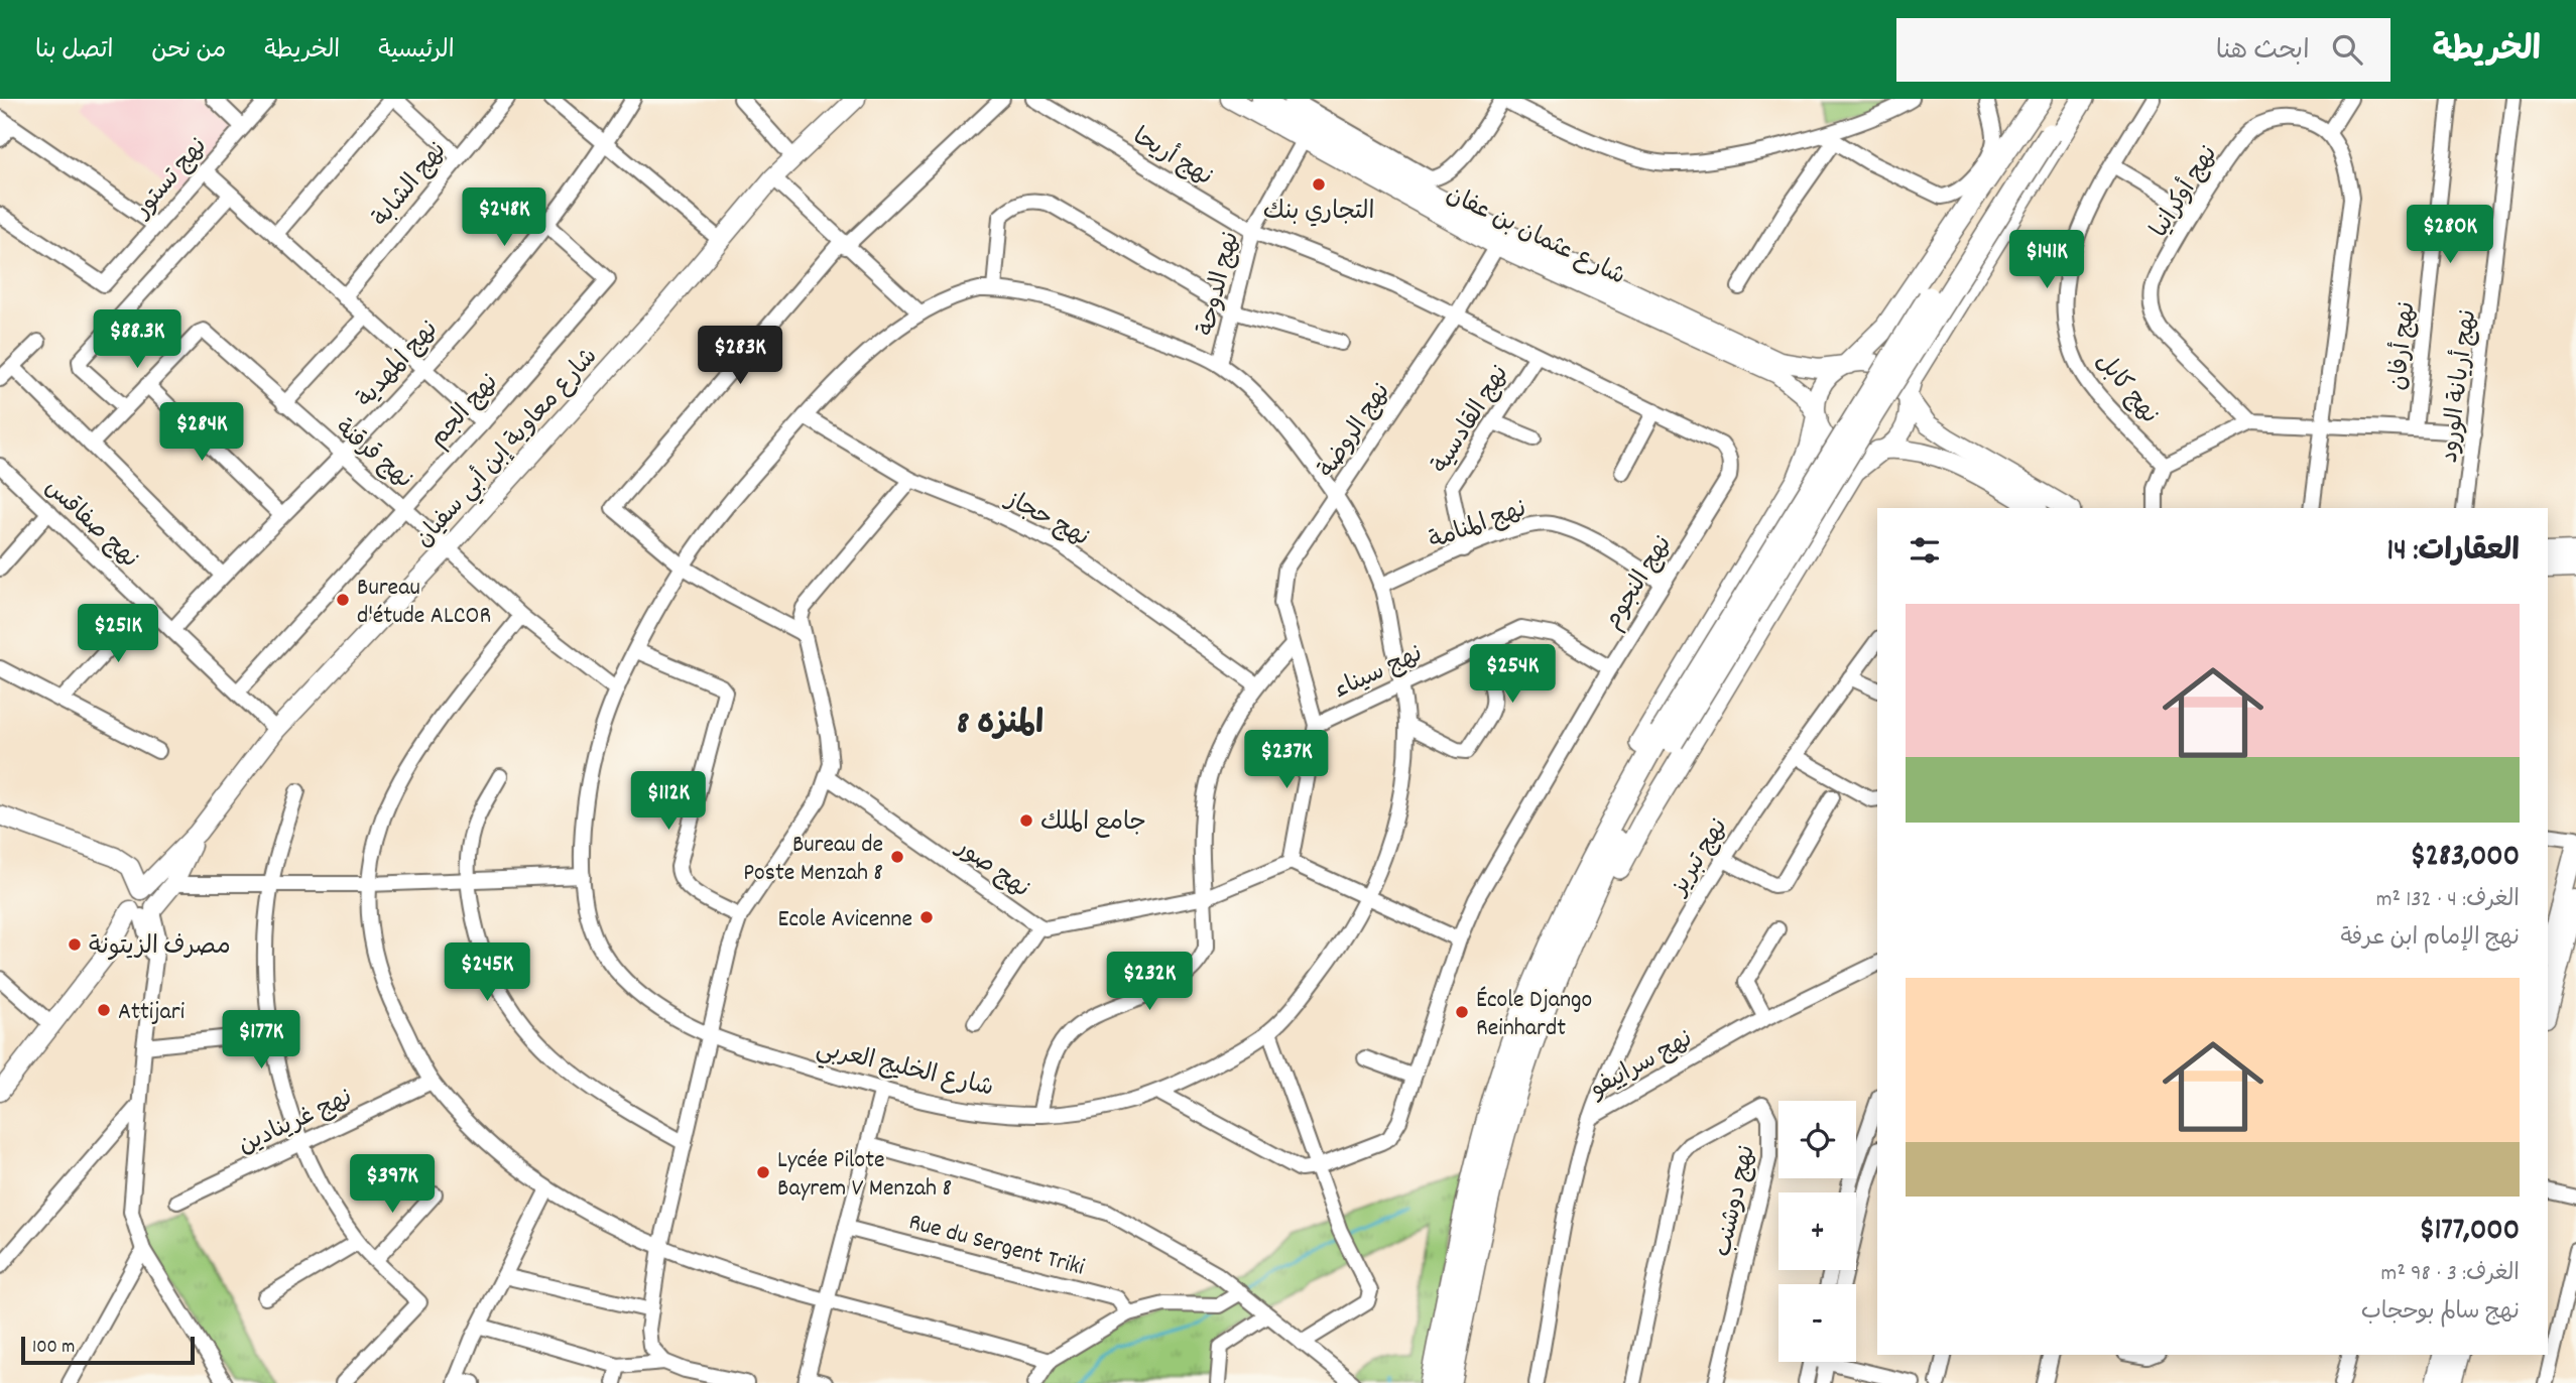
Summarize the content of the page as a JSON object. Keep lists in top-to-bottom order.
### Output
{
  "streets": {
    "main road": ["شارع عثمان بن عفان", "شارع معاوية إبن أبي سفيان"],
    "street": [
      "نهج أريحا",
      "نهج تستور",
      "نهج الشابة",
      "نهج أوكرانيا",
      "نهج الدوحة",
      "نهج أرفان",
      "نهج المهدية",
      "نهج أريانة الورود",
      "نهج كابل",
      "نهج الجم",
      "نهج القادسية",
      "نهج الروضة",
      "نهج قرقنة",
      "نهج حجاز",
      "نهج صفاقس",
      "نهج المنامة",
      "نهج النجوم",
      "نهج سيناء",
      "نهج تبريز",
      "نهج صور",
      "نهج سراييفو",
      "شارع الخليج العربي",
      "نهج غرينادين",
      "نهج دوشنب",
      "Rue du Sergent Triki"
    ]
  },
  "crossings": [
    ["نهج أريحا", "نهج الدوحة"],
    ["نهج أريحا", "نهج النجوم"],
    ["شارع عثمان بن عفان", "نهج الدوحة"],
    ["شارع عثمان بن عفان", "نهج الروضة"],
    ["نهج الدوحة", "نهج النجوم"],
    ["نهج الدوحة", "شارع الخليج العربي"],
    ["نهج المهدية", "نهج الجم"],
    ["نهج المهدية", "نهج قرقنة"],
    ["نهج المهدية", "نهج صفاقس"],
    ["نهج الجم", "نهج قرقنة"],
    ["نهج الجم", "نهج صفاقس"],
    ["نهج القادسية", "نهج المنامة"],
    ["نهج القادسية", "نهج النجوم"],
    ["نهج الروضة", "نهج النجوم"],
    ["نهج الروضة", "نهج سيناء"],
    ["نهج الروضة", "شارع الخليج العربي"],
    ["شارع معاوية إبن أبي سفيان", "نهج قرقنة"],
    ["شارع معاوية إبن أبي سفيان", "نهج صفاقس"],
    ["نهج قرقنة", "شارع الخليج العربي"],
    ["نهج حجاز", "شارع الخليج العربي"],
    ["نهج المنامة", "نهج النجوم"],
    ["نهج المنامة", "شارع الخليج العربي"],
    ["نهج النجوم", "نهج سيناء"],
    ["نهج سيناء", "شارع الخليج العربي"],
    ["نهج تبريز", "نهج سراييفو"]
  ],
  "districts": ["المنزه 8"],
  "places": [
    "التجاري بنك",
    "Bureau d'étude ALCOR",
    "جامع الملك",
    "Bureau de Poste Menzah 8",
    "Ecole Avicenne",
    "مصرف الزيتونة",
    "Attijari",
    "École Django Reinhardt",
    "Lycée Pilote Bayrem V Menzah 8"
  ],
  "scale_bar": "100 m",
  "page": {
    "header": "الخريطة",
    "search": "ابحث هنا",
    "nav": [
      "الرئيسية",
      "الخريطة",
      "من نحن",
      "اتصل بنا"
    ],
    "price": [
      "$248K",
      "$280K",
      "$141K",
      "$88.3K",
      "$283K",
      "$284K",
      "$251K",
      "$254K",
      "$237K",
      "$112K",
      "$245K",
      "$232K",
      "$177K",
      "$397K"
    ],
    "heading": "العقارات: 14",
    "list": [
      {
        "name": "$283,000",
        "note": "الغرف: 4 · 132 m² · نهج الإمام ابن عرفة"
      },
      {
        "name": "$177,000",
        "note": "الغرف: 3 · 98 m² · نهج سالم بوحجاب"
      }
    ],
    "map_buttons": ["+", "−"],
    "scale": "100 m"
  }
}
